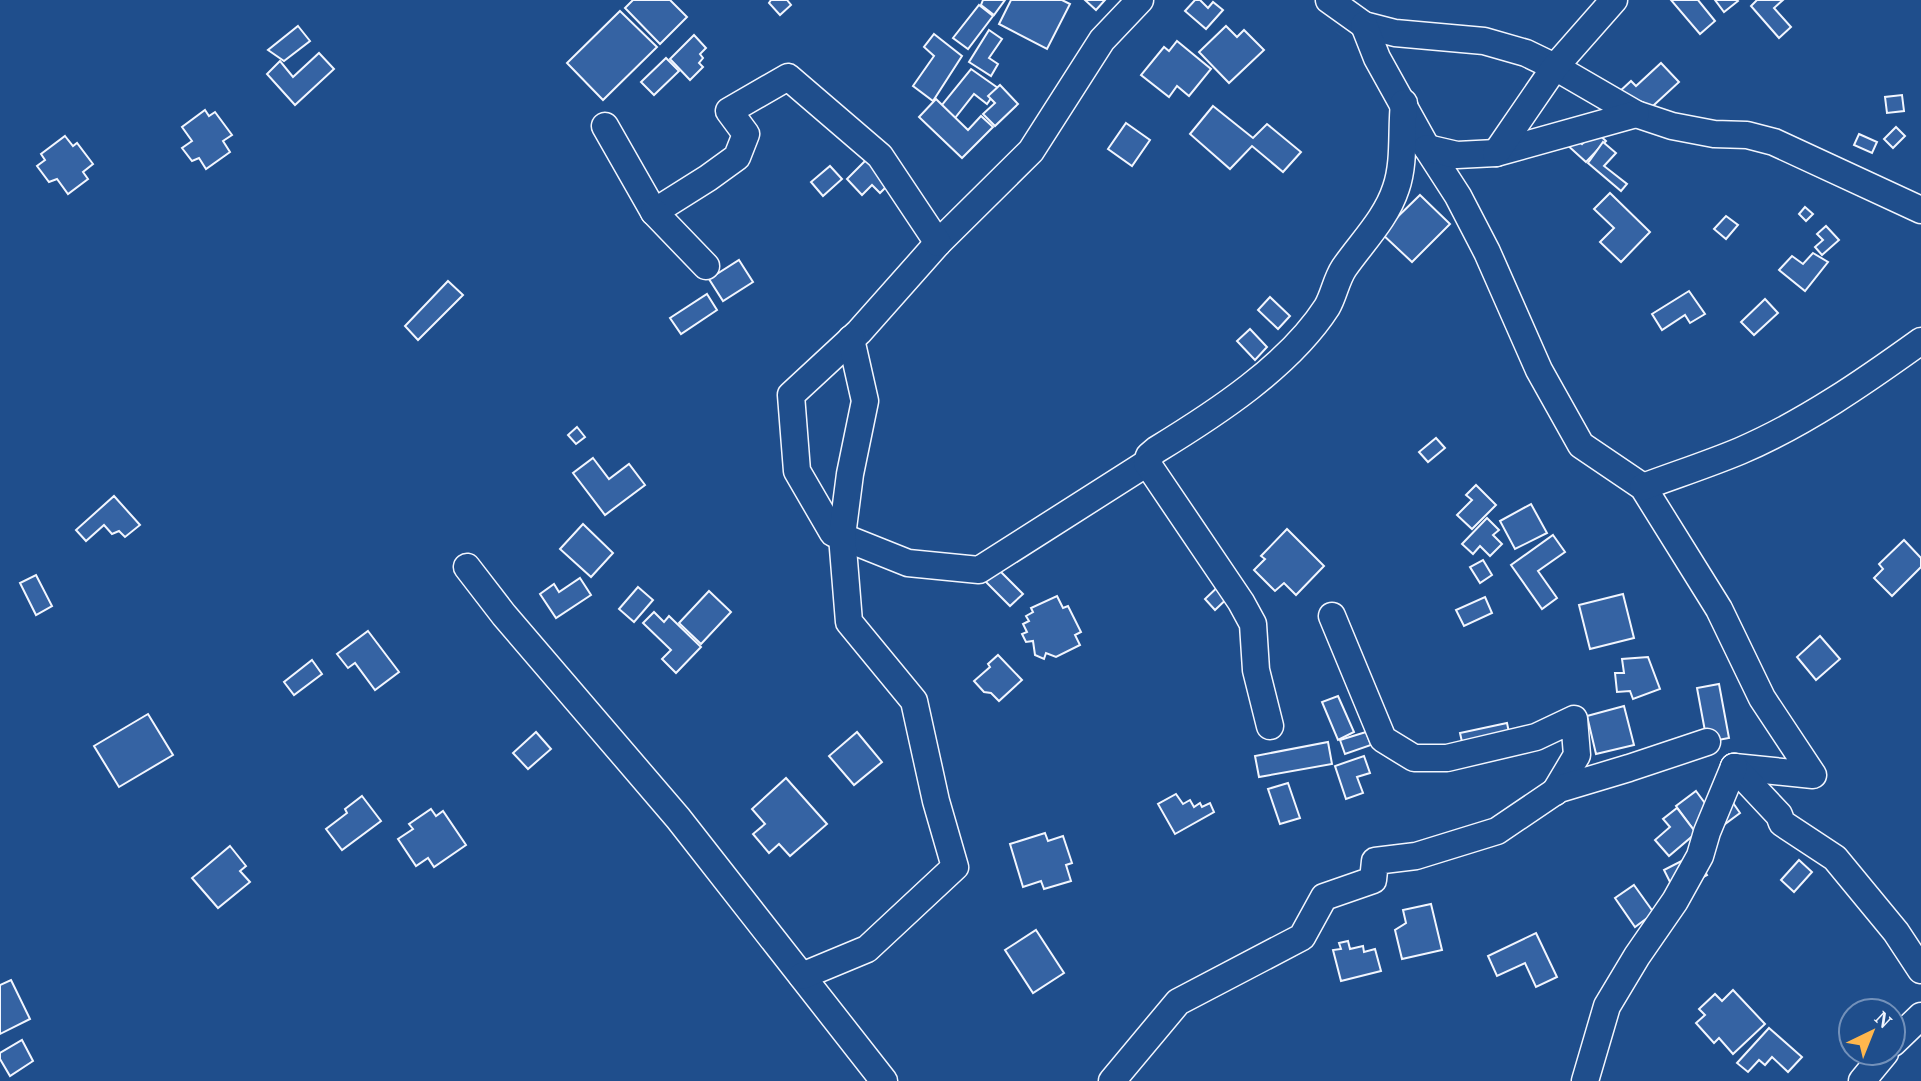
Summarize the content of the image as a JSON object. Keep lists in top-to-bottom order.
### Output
{
  "north": "top right"
}
